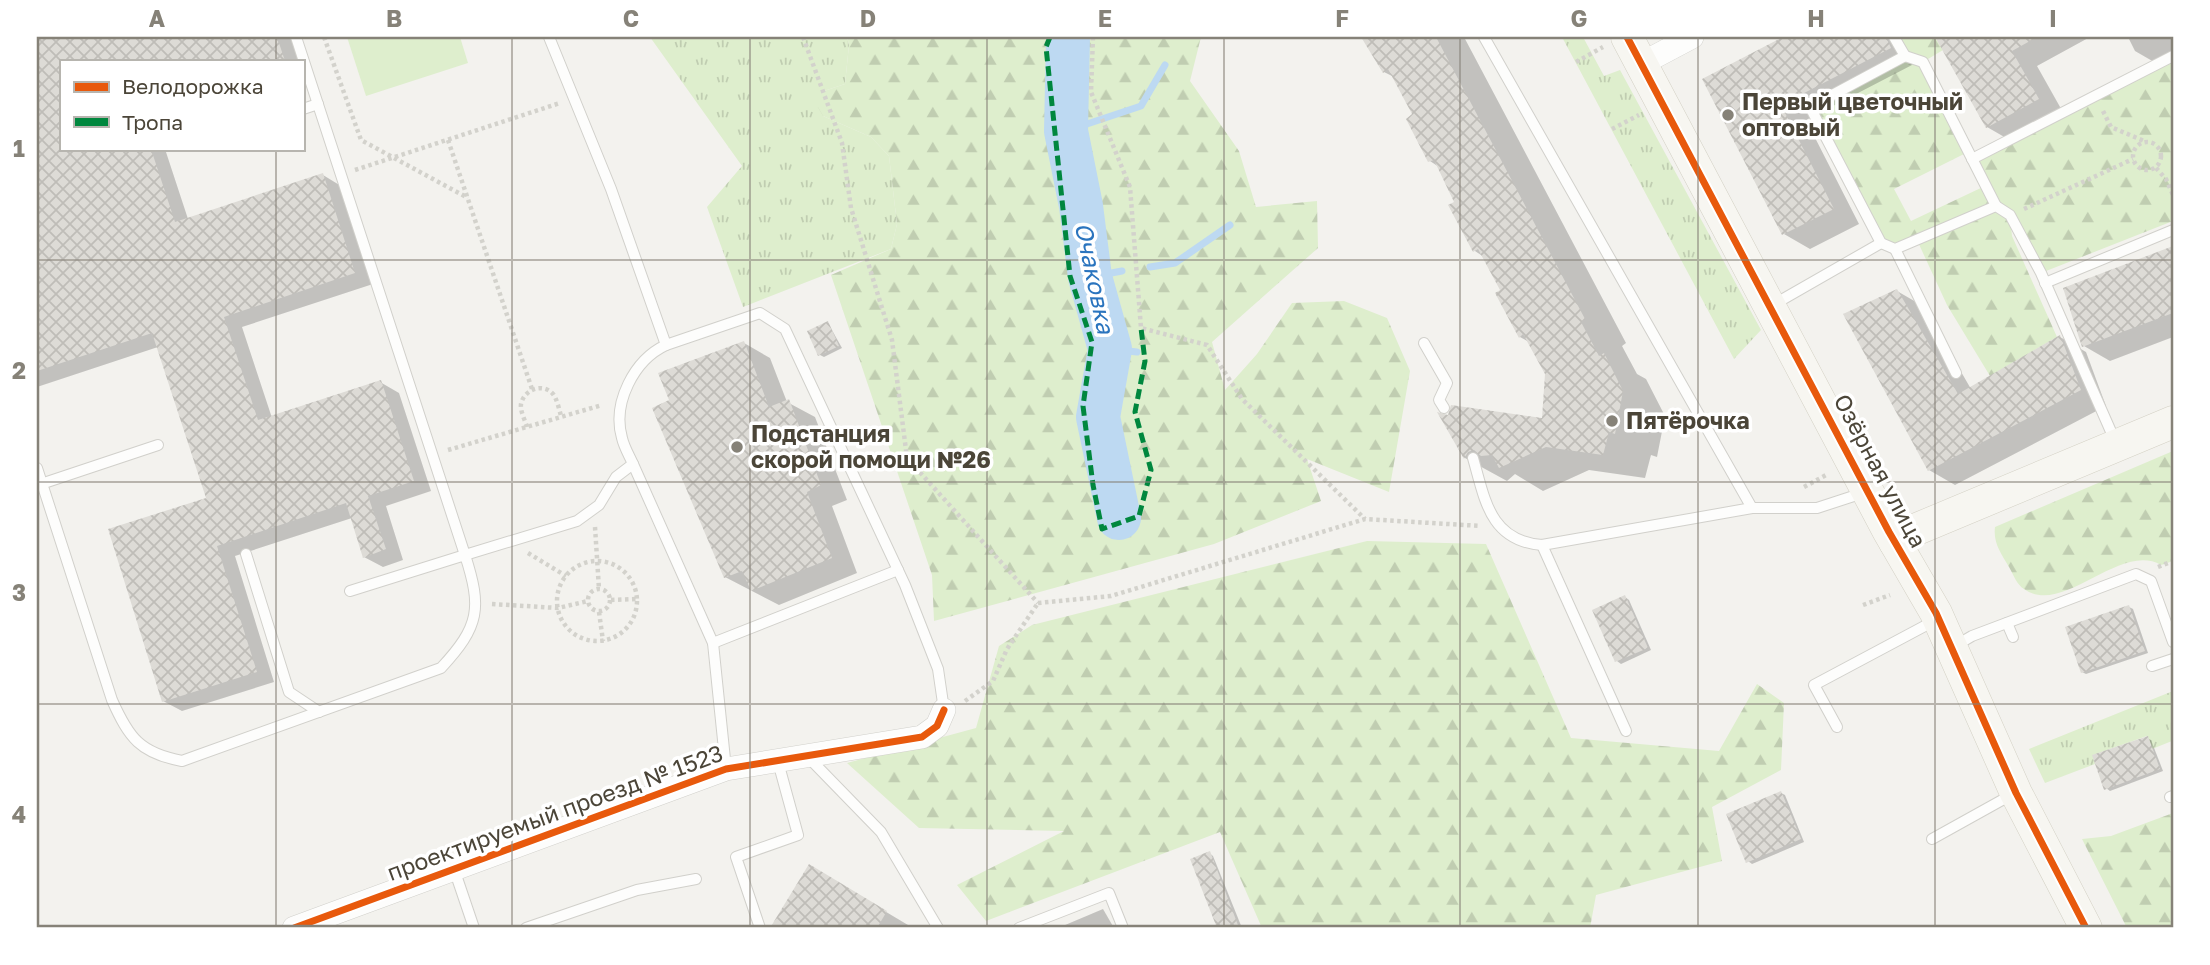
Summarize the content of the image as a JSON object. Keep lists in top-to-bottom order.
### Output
{
  "streets": {
    "street": ["Озёрная улица", "проектируемый проезд № 1523"]
  },
  "water": ["Очаковка"],
  "places": ["Первый цветочный оптовый", "Пятёрочка", "Подстанция скорой помощи №26"],
  "legend": ["Велодорожка", "Тропа"],
  "grid": {
    "columns": [
      "A",
      "B",
      "C",
      "D",
      "E",
      "F",
      "G",
      "H",
      "I"
    ],
    "rows": [
      "1",
      "2",
      "3",
      "4"
    ]
  }
}
